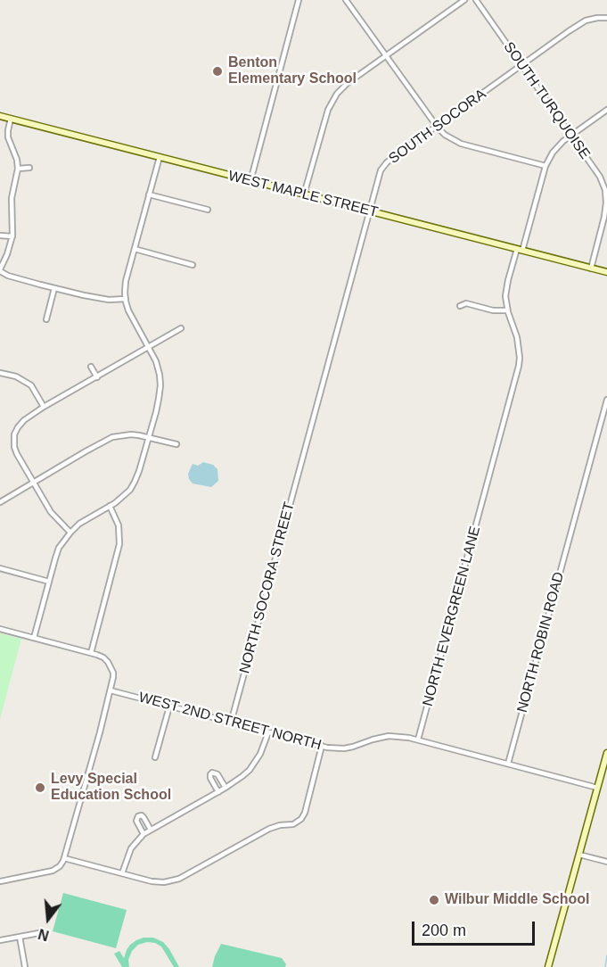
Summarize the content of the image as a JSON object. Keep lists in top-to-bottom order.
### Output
{
  "streets": {
    "main road": ["WEST MAPLE STREET"],
    "street": [
      "SOUTH TURQUOISE",
      "SOUTH SOCORA",
      "NORTH SOCORA STREET",
      "NORTH EVERGREEN LANE",
      "NORTH ROBIN ROAD",
      "WEST 2ND STREET NORTH"
    ]
  },
  "crossings": [
    ["SOUTH TURQUOISE", "SOUTH SOCORA"],
    ["SOUTH TURQUOISE", "WEST MAPLE STREET"],
    ["SOUTH SOCORA", "WEST MAPLE STREET"],
    ["SOUTH SOCORA", "NORTH SOCORA STREET"],
    ["NORTH SOCORA STREET", "WEST 2ND STREET NORTH"],
    ["NORTH EVERGREEN LANE", "WEST 2ND STREET NORTH"],
    ["NORTH ROBIN ROAD", "WEST 2ND STREET NORTH"]
  ],
  "places": ["Benton Elementary School", "Levy Special Education School", "Wilbur Middle School"],
  "scale_bar": "200 m",
  "north": "bottom"
}
